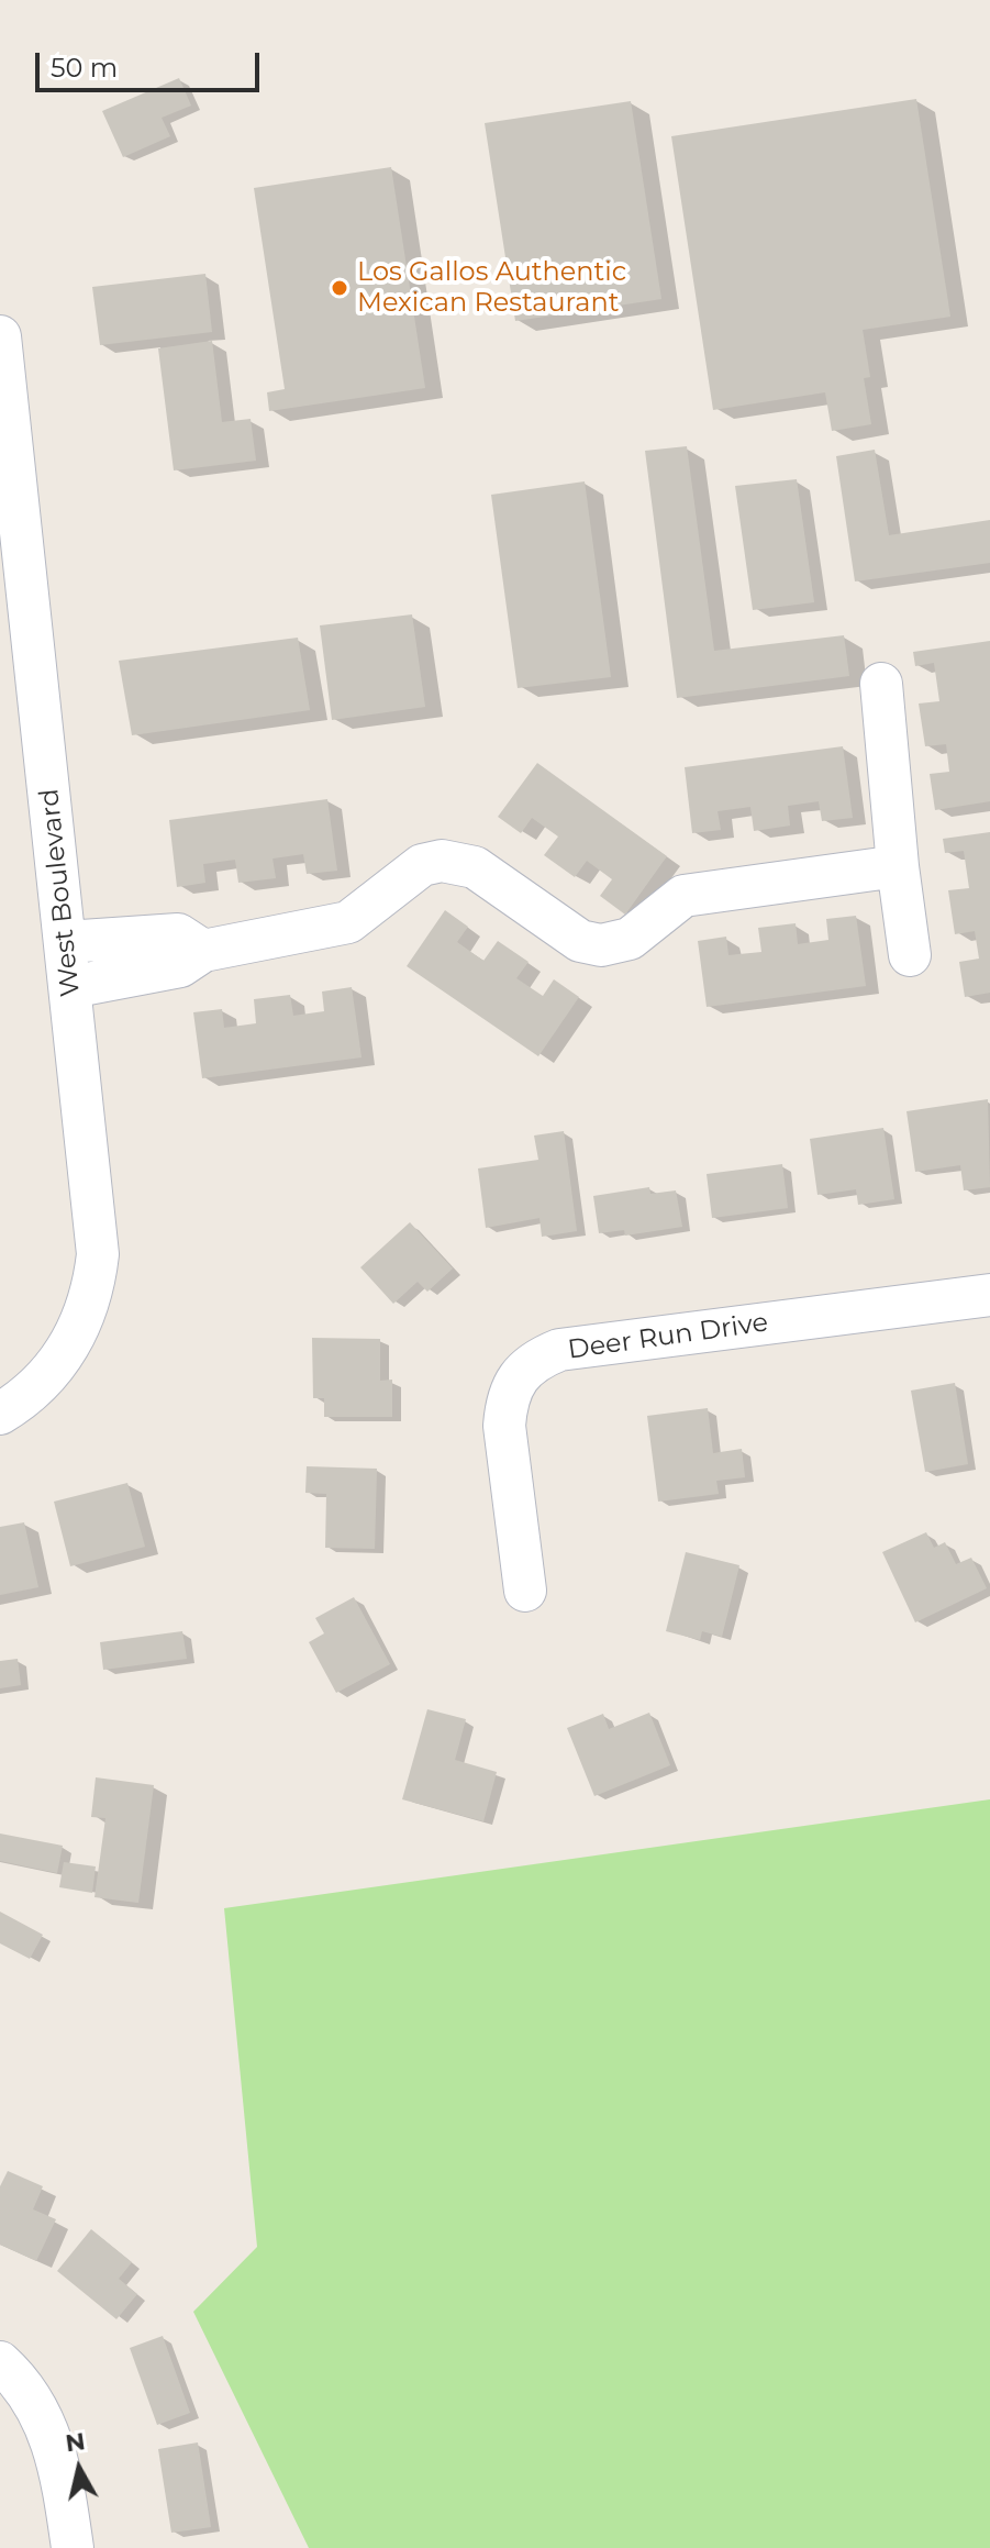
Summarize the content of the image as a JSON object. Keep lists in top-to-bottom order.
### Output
{
  "streets": {
    "street": ["West Boulevard", "Deer Run Drive"]
  },
  "places": ["Los Gallos Authentic Mexican Restaurant"],
  "scale_bar": "50 m",
  "north": "top"
}
